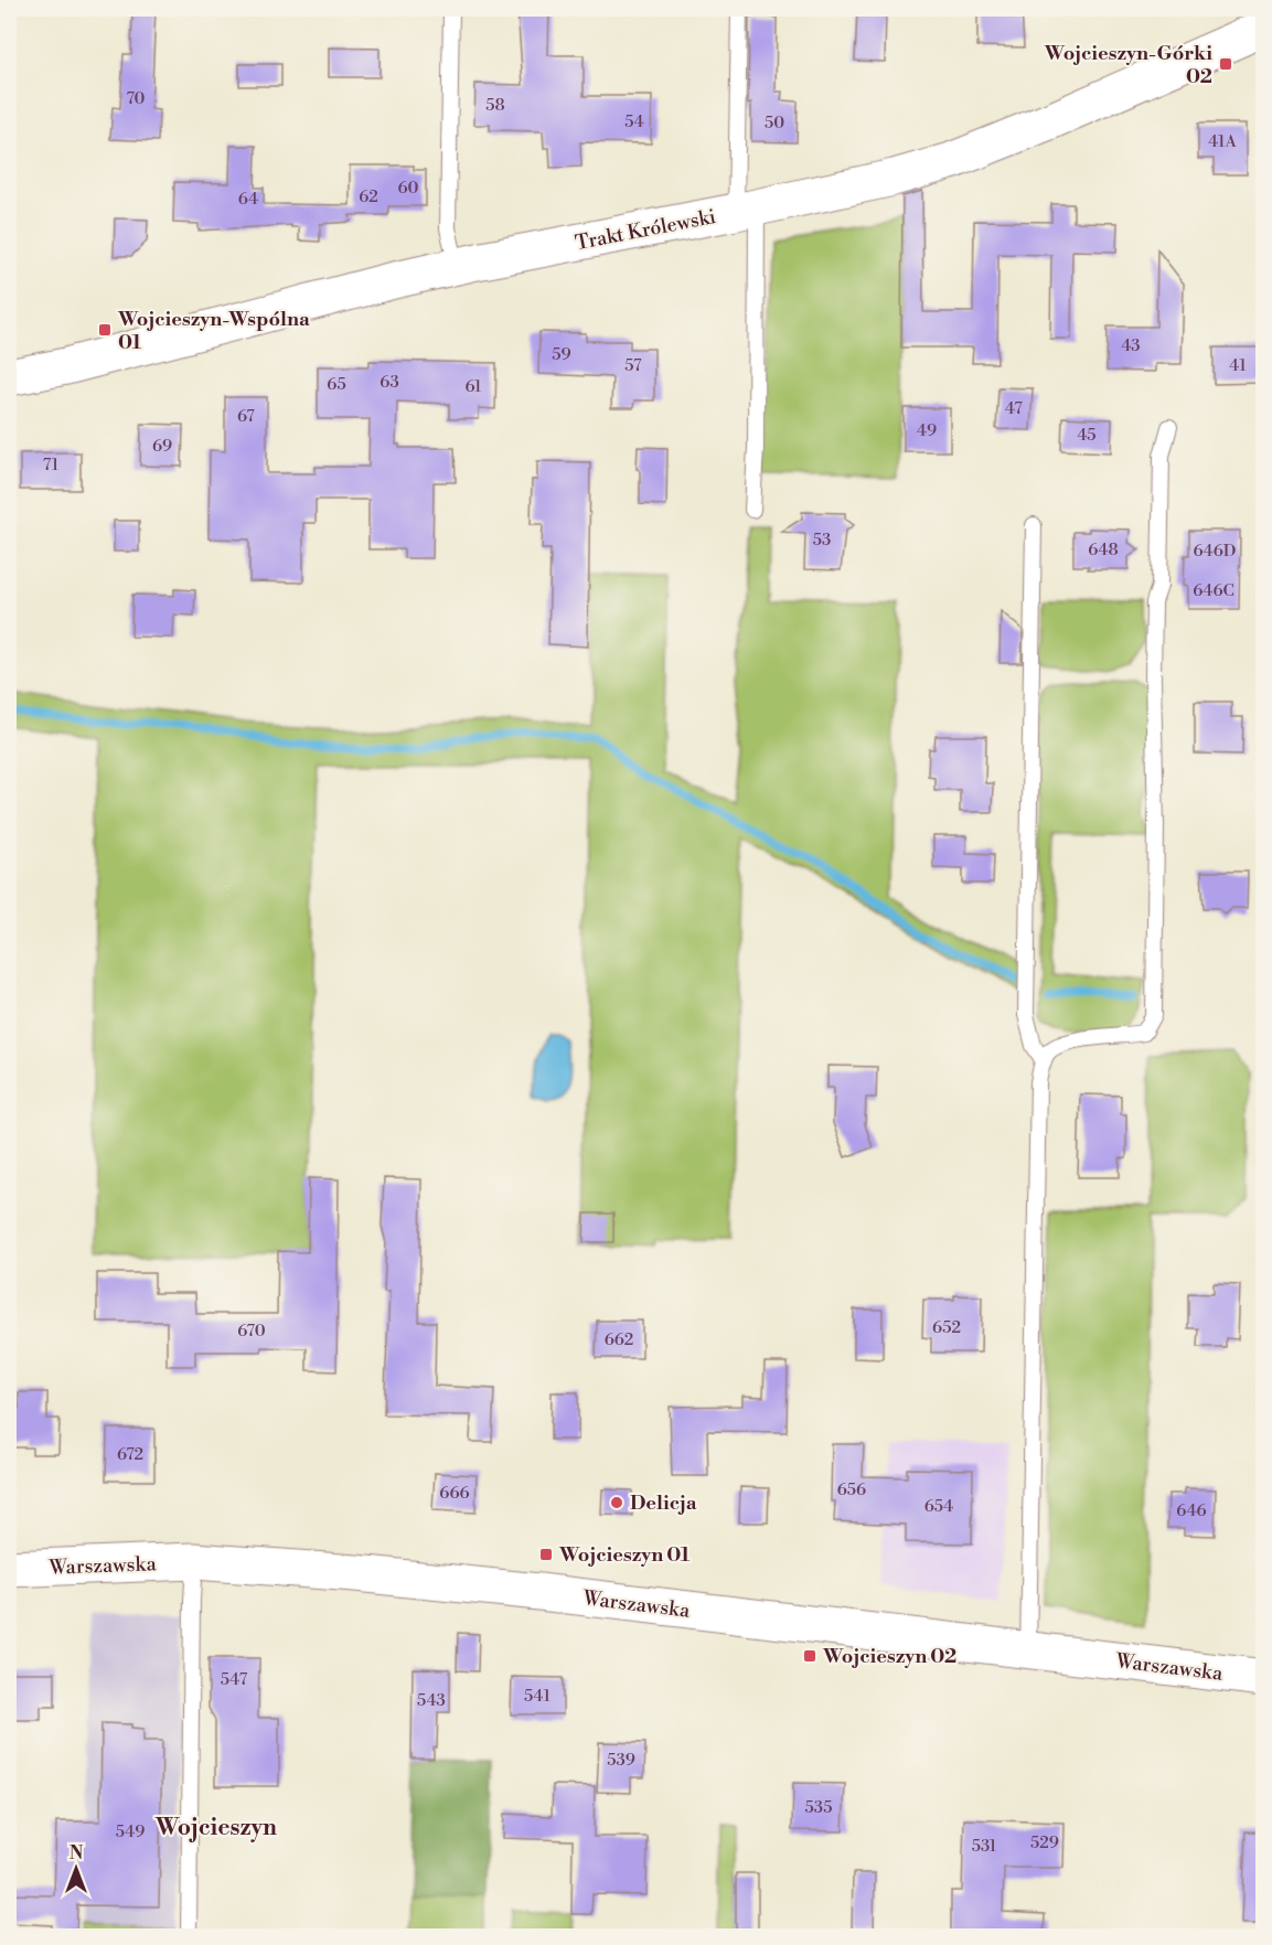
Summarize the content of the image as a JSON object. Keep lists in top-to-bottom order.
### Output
{
  "streets": {
    "street": ["Trakt Królewski", "Warszawska"]
  },
  "districts": ["Wojcieszyn"],
  "places": {
    "transit": [
      "Wojcieszyn-Górki 02",
      "Wojcieszyn-Wspólna 01",
      "Wojcieszyn 01",
      "Wojcieszyn 02"
    ],
    "other": ["Delicja"]
  },
  "house_numbers": [
    "70",
    "58",
    "54",
    "50",
    "41A",
    "60",
    "62",
    "64",
    "43",
    "59",
    "57",
    "41",
    "63",
    "65",
    "61",
    "47",
    "67",
    "49",
    "45",
    "69",
    "71",
    "53",
    "648",
    "646D",
    "646C",
    "652",
    "670",
    "662",
    "672",
    "656",
    "666",
    "654",
    "646",
    "547",
    "541",
    "543",
    "539",
    "535",
    "549",
    "529",
    "531"
  ],
  "north": "top"
}
